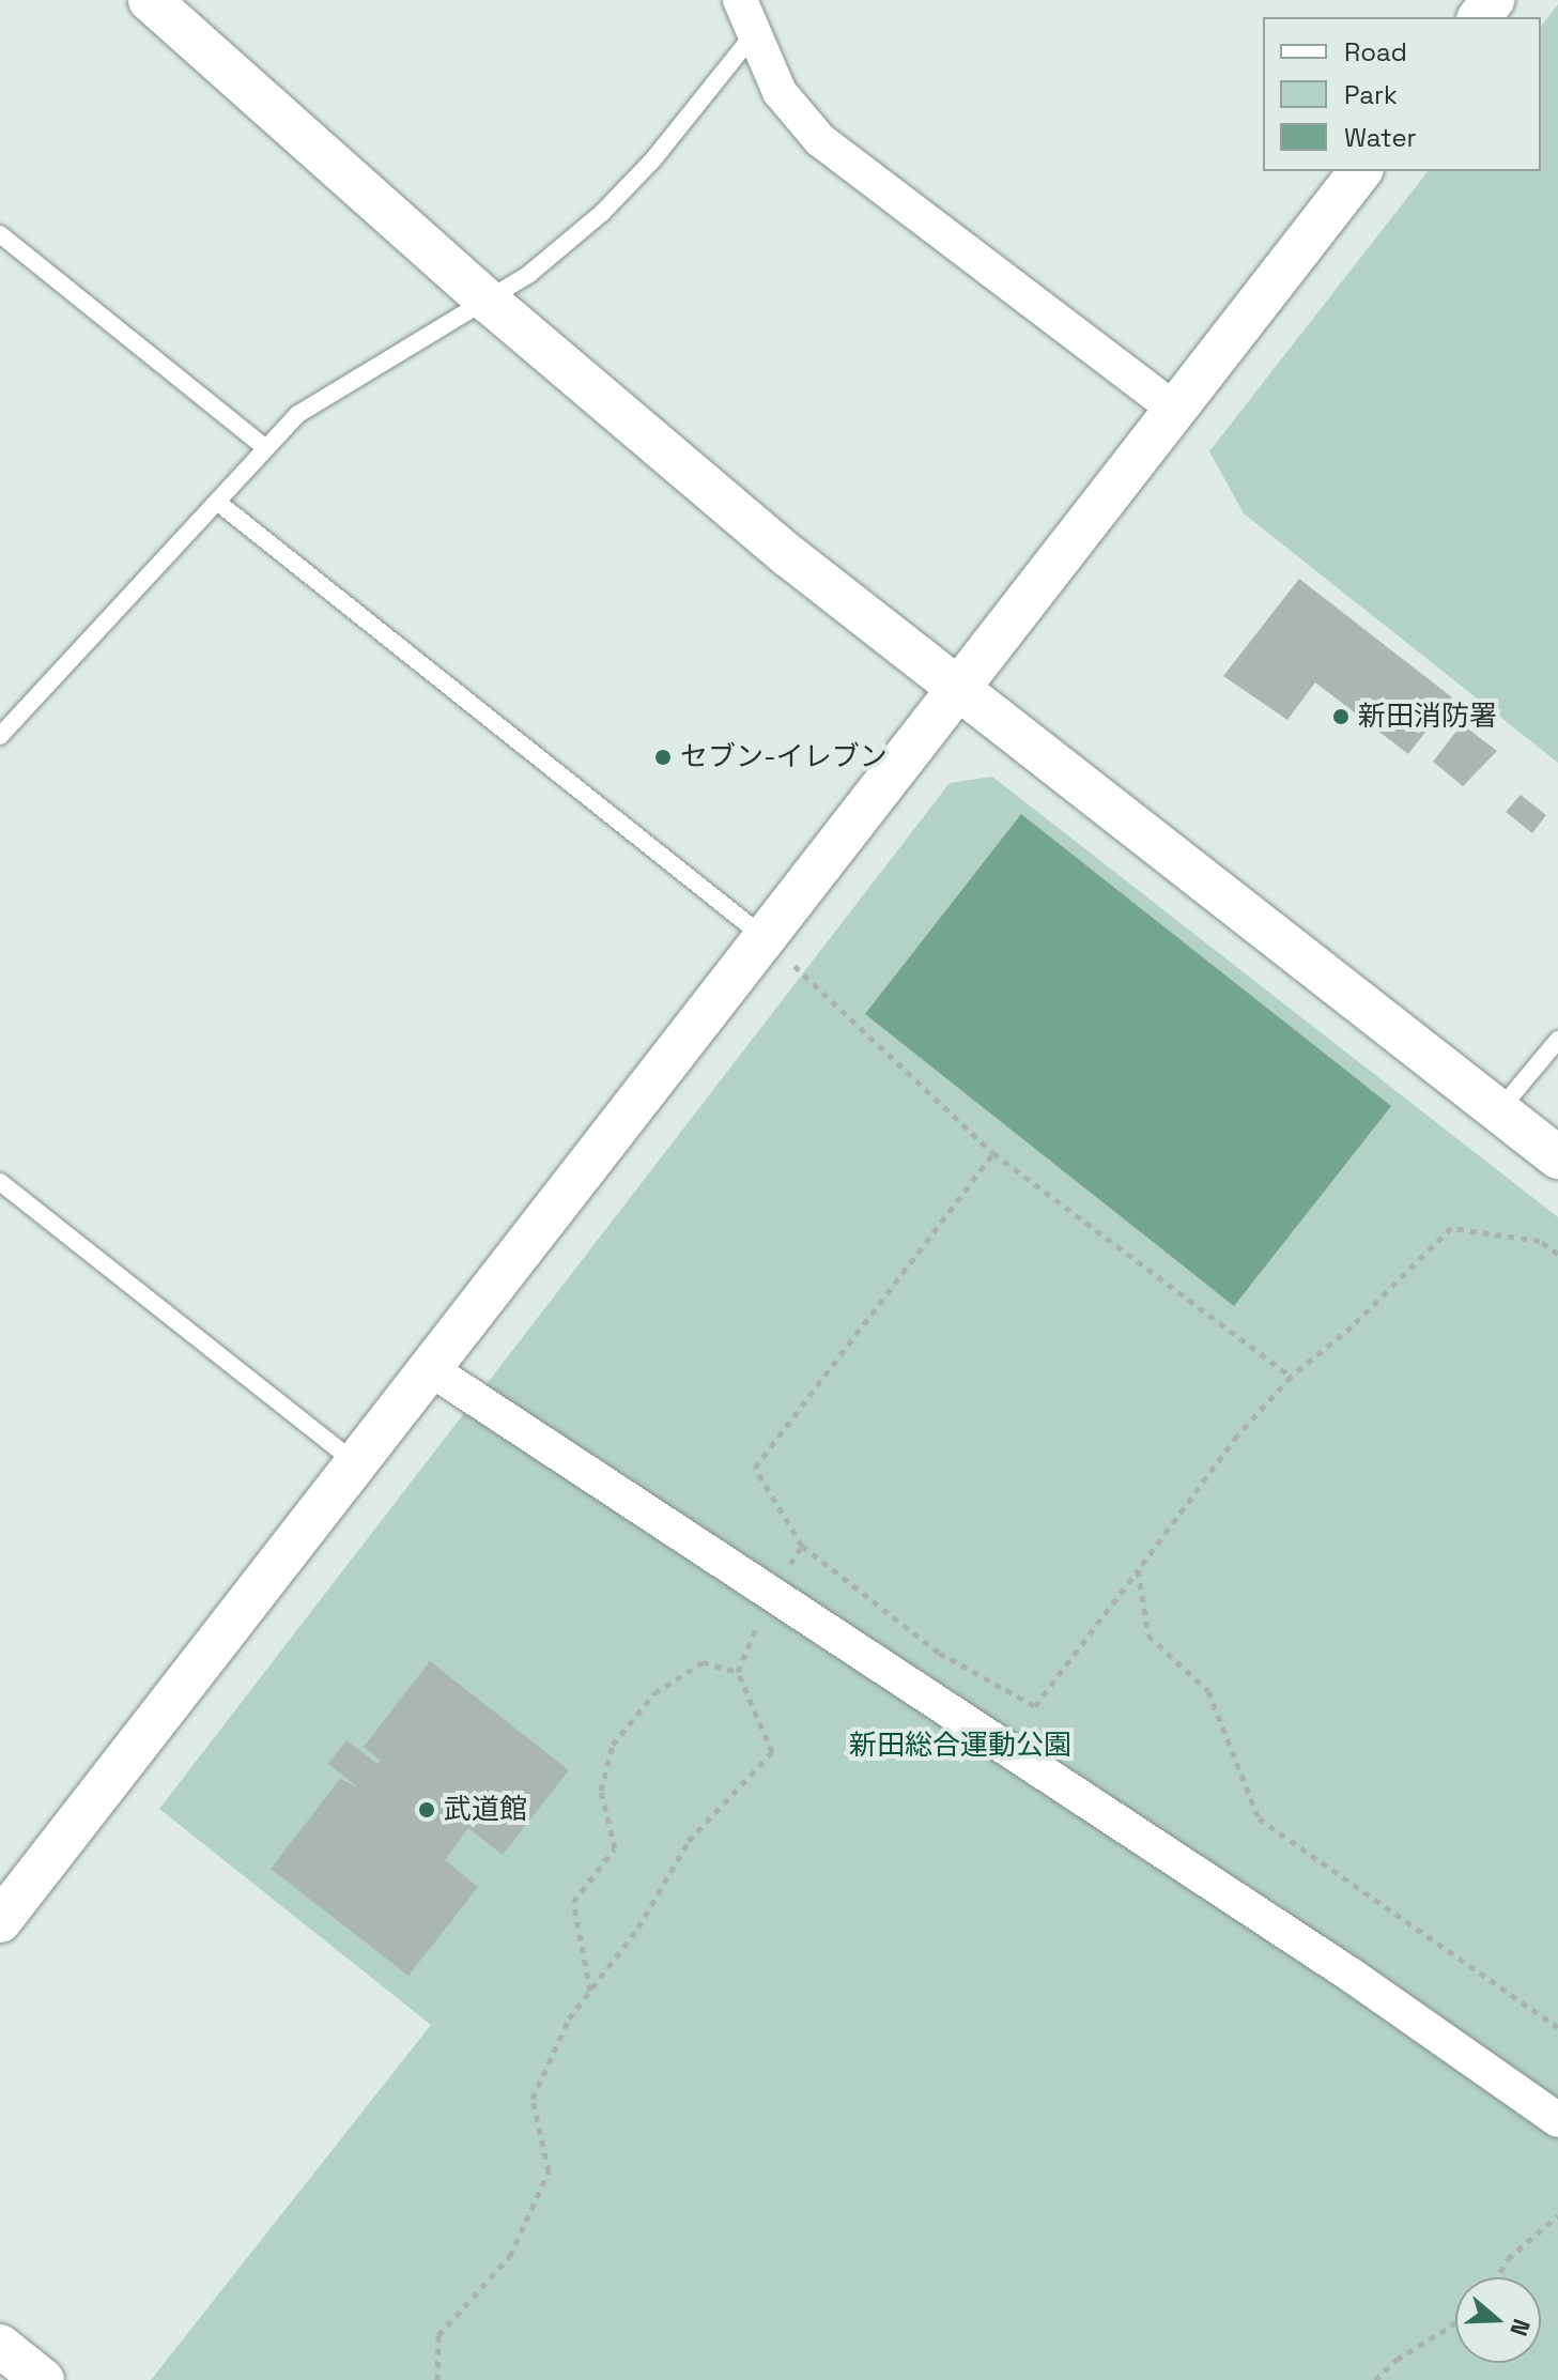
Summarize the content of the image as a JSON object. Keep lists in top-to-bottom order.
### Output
{
  "parks": ["新田総合運動公園"],
  "places": ["新田消防署", "セブン-イレブン", "武道館"],
  "legend": ["Road", "Park", "Water"],
  "north": "right"
}
